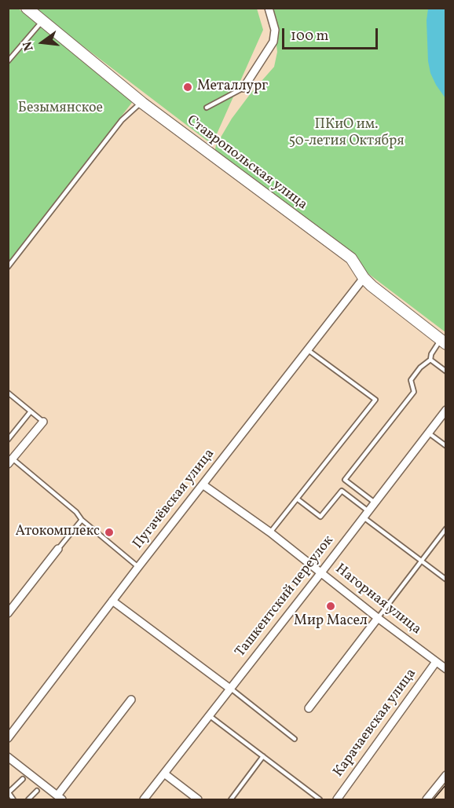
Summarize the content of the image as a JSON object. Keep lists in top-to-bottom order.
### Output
{
  "streets": {
    "street": [
      "Ставропольская улица",
      "Пугачёвская улица",
      "Ташкентский переулок",
      "Нагорная улица",
      "Карачаевская улица"
    ]
  },
  "crossings": [
    ["Ставропольская улица", "Пугачёвская улица"],
    ["Пугачёвская улица", "Нагорная улица"],
    ["Ташкентский переулок", "Нагорная улица"],
    ["Нагорная улица", "Карачаевская улица"]
  ],
  "parks": ["Безымянское", "ПКиО им. 50-летия Октября"],
  "places": ["Металлург", "Атокомплекс", "Мир Масел"],
  "scale_bar": "100 m",
  "north": "left"
}
